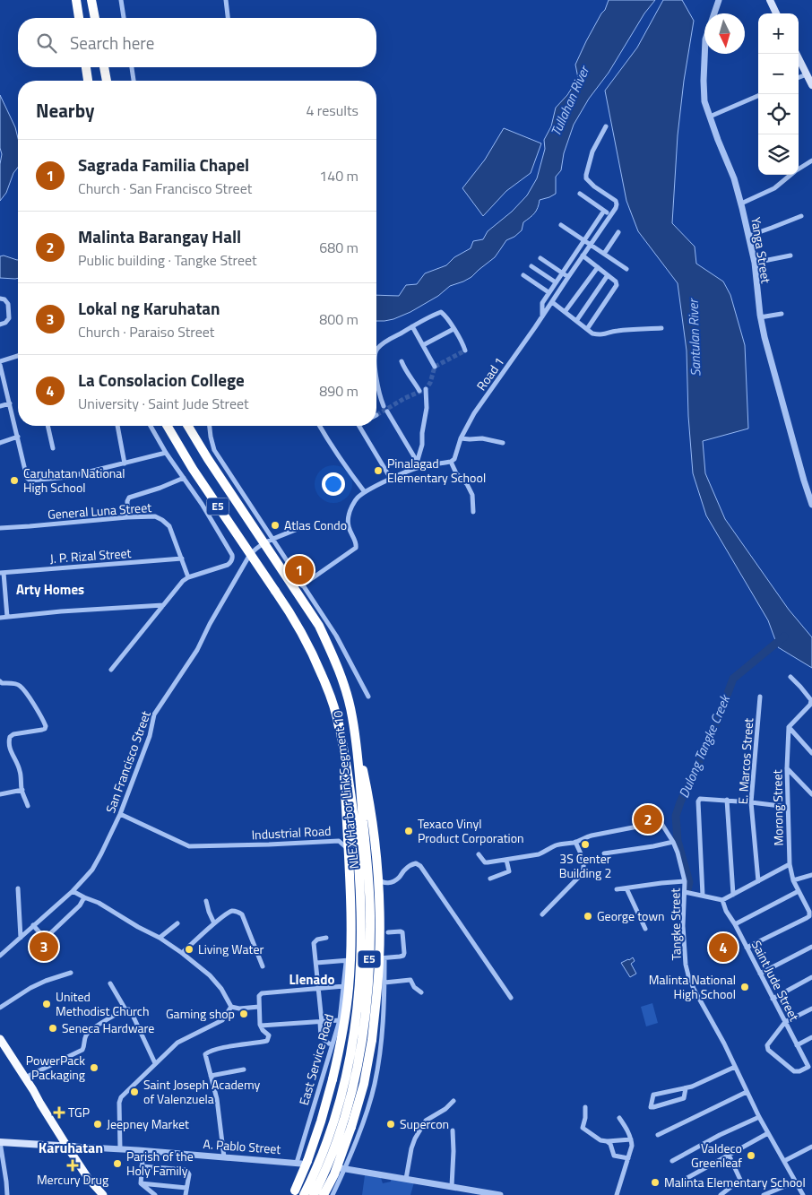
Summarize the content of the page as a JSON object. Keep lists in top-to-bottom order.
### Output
{
  "streets": {
    "highway": ["E5", "NLEX Harbor Link Segment 10"],
    "street": [
      "Yanga Street",
      "Road 1",
      "General Luna Street",
      "J. P. Rizal Street",
      "E. Marcos Street",
      "San Francisco Street",
      "Morong Street",
      "Industrial Road",
      "Tangke Street",
      "Saint Jude Street",
      "East Service Road",
      "A. Pablo Street"
    ]
  },
  "crossings": [
    ["General Luna Street", "J. P. Rizal Street"],
    ["San Francisco Street", "Industrial Road"],
    ["Morong Street", "Saint Jude Street"],
    ["East Service Road", "A. Pablo Street"]
  ],
  "districts": ["Arty Homes", "Llenado", "Karuhatan"],
  "water": ["Tullahan River", "Santulan River", "Dulong Tangke Creek"],
  "places": {
    "other": [
      "Pinalagad Elementary School",
      "Caruhatan National High School",
      "Atlas Condo",
      "Texaco Vinyl Product Corporation",
      "3S Center Building 2",
      "George town",
      "Living Water",
      "Malinta National High School",
      "United Methodist Church",
      "Gaming shop",
      "Seneca Hardware",
      "PowerPack Packaging",
      "Saint Joseph Academy of Valenzuela",
      "Jeepney Market",
      "Supercon",
      "Valdeco Greenleaf",
      "Parish of the Holy Family",
      "Malinta Elementary School"
    ],
    "health": ["TGP", "Mercury Drug"]
  },
  "north": "bottom",
  "page": {
    "map_buttons": ["+", "−"],
    "search": "Search here",
    "heading": ["Nearby", "4 results"],
    "list": [
      {
        "mark": "1",
        "name": "Sagrada Familia Chapel",
        "note": "Church · San Francisco Street",
        "value": "140 m"
      },
      {
        "mark": "2",
        "name": "Malinta Barangay Hall",
        "note": "Public building · Tangke Street",
        "value": "680 m"
      },
      {
        "mark": "3",
        "name": "Lokal ng Karuhatan",
        "note": "Church · Paraiso Street",
        "value": "800 m"
      },
      {
        "mark": "4",
        "name": "La Consolacion College",
        "note": "University · Saint Jude Street",
        "value": "890 m"
      }
    ],
    "pins": [
      "1",
      "2",
      "3",
      "4"
    ]
  }
}
